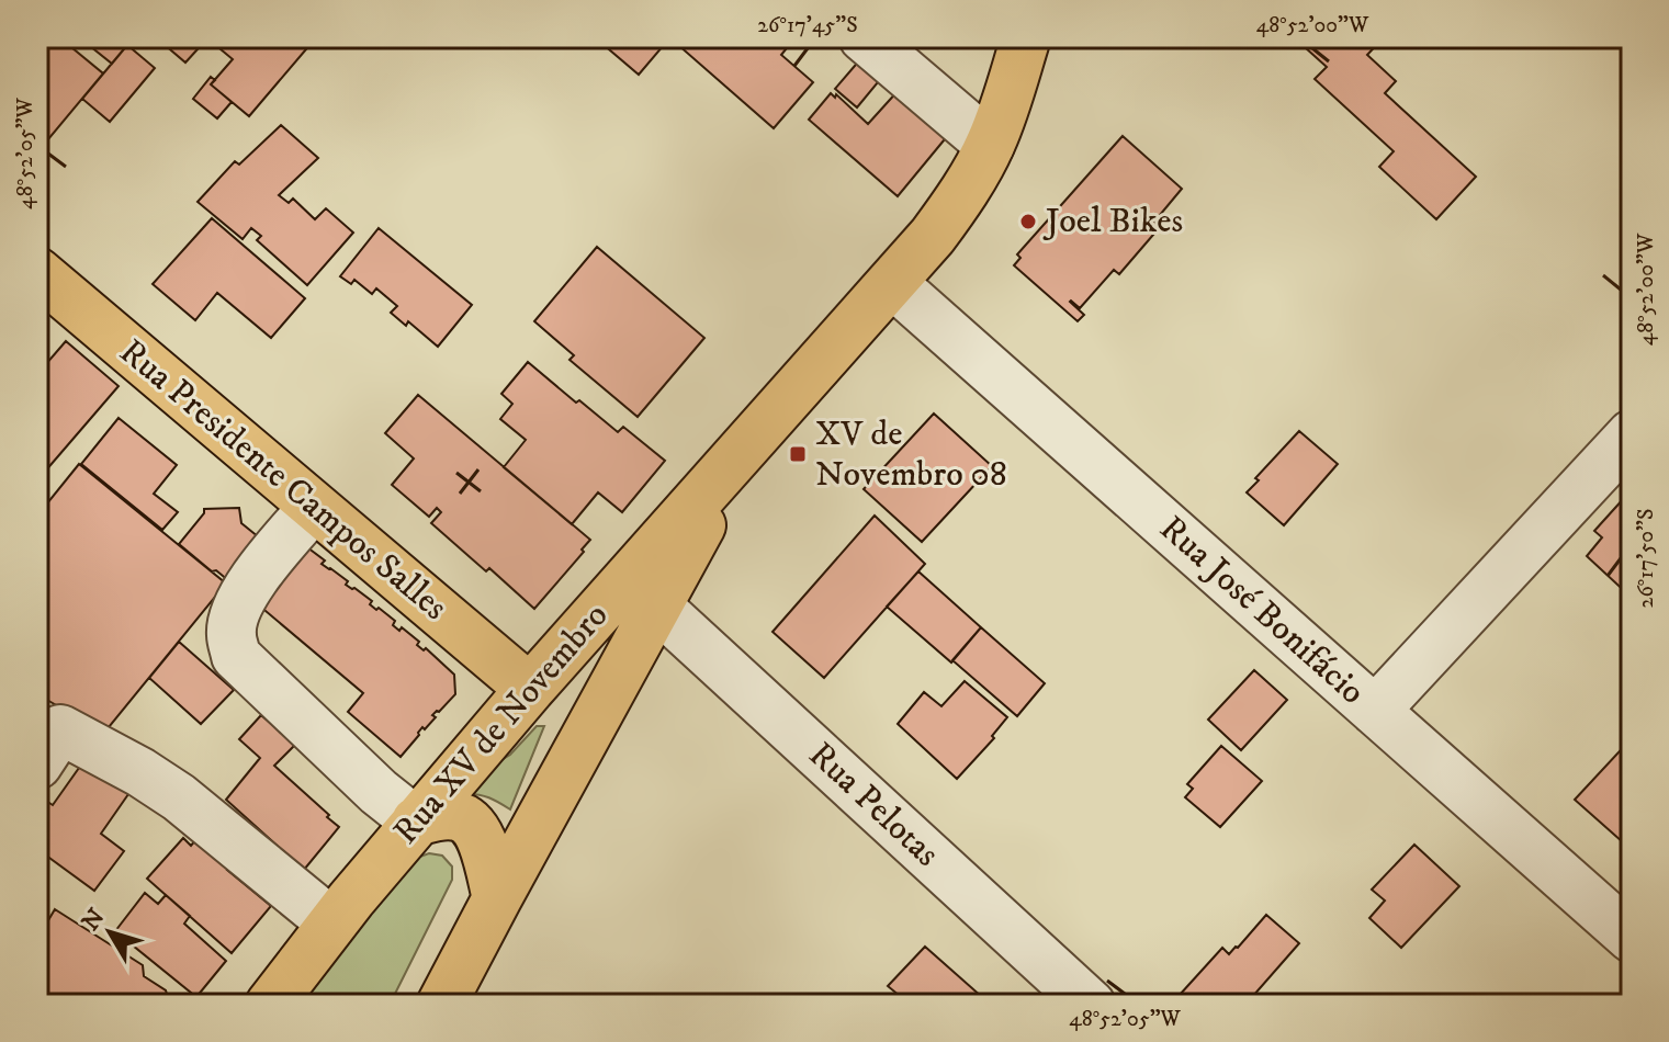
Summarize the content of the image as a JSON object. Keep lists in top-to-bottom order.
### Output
{
  "streets": {
    "main road": ["Rua Presidente Campos Salles", "Rua XV de Novembro"],
    "street": ["Rua José Bonifácio", "Rua Pelotas"]
  },
  "crossings": [
    ["Rua Presidente Campos Salles", "Rua XV de Novembro"],
    ["Rua José Bonifácio", "Rua XV de Novembro"],
    ["Rua XV de Novembro", "Rua Pelotas"]
  ],
  "places": {
    "other": ["Joel Bikes"],
    "transit": ["XV de Novembro 08"]
  },
  "north": "top left",
  "coordinates": [
    "26°17'45\"S",
    "48°52'00\"W",
    "48°52'05\"W",
    "26°17'50\"S"
  ]
}
